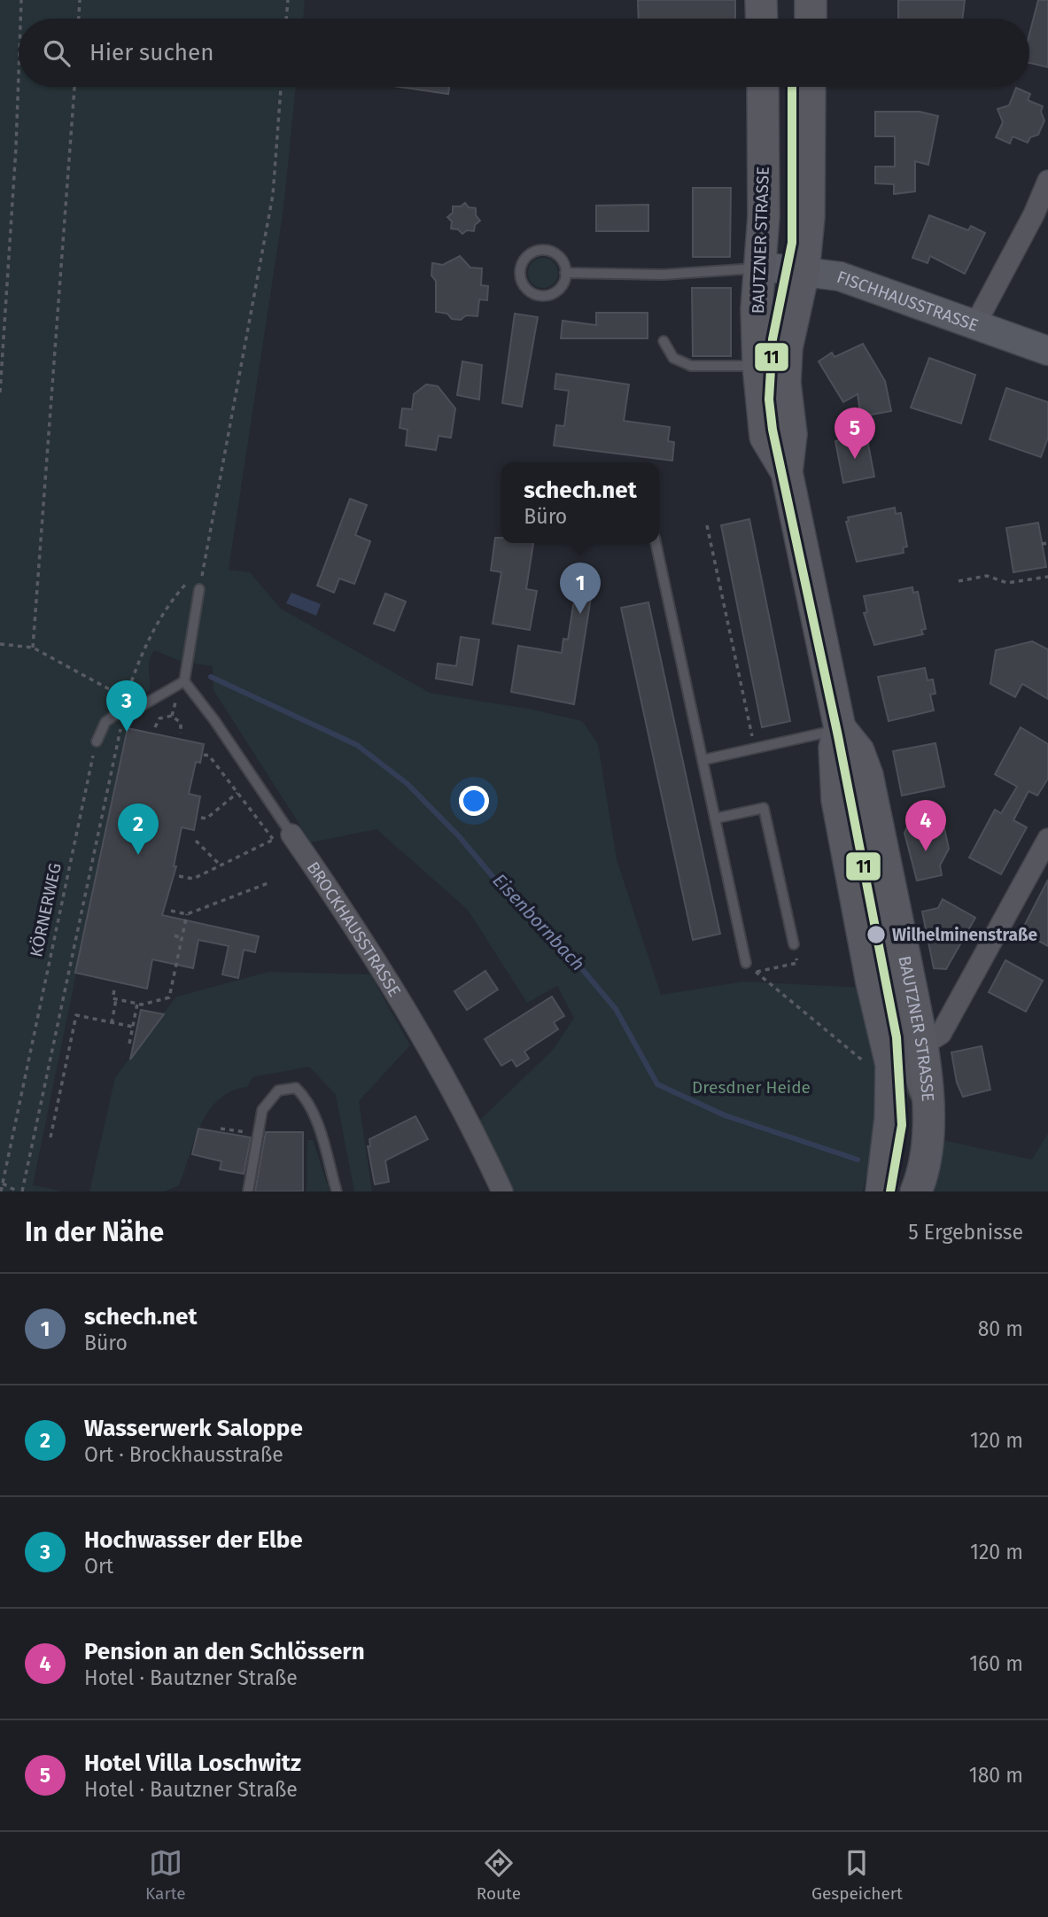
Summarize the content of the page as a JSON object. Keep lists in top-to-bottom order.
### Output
{
  "streets": {
    "main road": ["BAUTZNER STRASSE", "FISCHHAUSSTRASSE"],
    "street": ["BROCKHAUSSTRASSE"],
    "path": ["KÖRNERWEG"]
  },
  "crossings": [
    ["BAUTZNER STRASSE", "FISCHHAUSSTRASSE"]
  ],
  "water": ["Eisenbornbach"],
  "parks": ["Dresdner Heide"],
  "places": ["Wilhelminenstraße"],
  "lines": ["transit line 11"],
  "page": {
    "search": "Hier suchen",
    "pins": [
      "5",
      "1",
      "3",
      "4",
      "2"
    ],
    "popup": ["schech.net", "Büro"],
    "heading": ["In der Nähe", "5 Ergebnisse"],
    "list": [
      {
        "mark": "1",
        "name": "schech.net",
        "note": "Büro",
        "value": "80 m"
      },
      {
        "mark": "2",
        "name": "Wasserwerk Saloppe",
        "note": "Ort · Brockhausstraße",
        "value": "120 m"
      },
      {
        "mark": "3",
        "name": "Hochwasser der Elbe",
        "note": "Ort",
        "value": "120 m"
      },
      {
        "mark": "4",
        "name": "Pension an den Schlössern",
        "note": "Hotel · Bautzner Straße",
        "value": "160 m"
      },
      {
        "mark": "5",
        "name": "Hotel Villa Loschwitz",
        "note": "Hotel · Bautzner Straße",
        "value": "180 m"
      }
    ],
    "nav": ["Karte", "Route", "Gespeichert"]
  }
}
